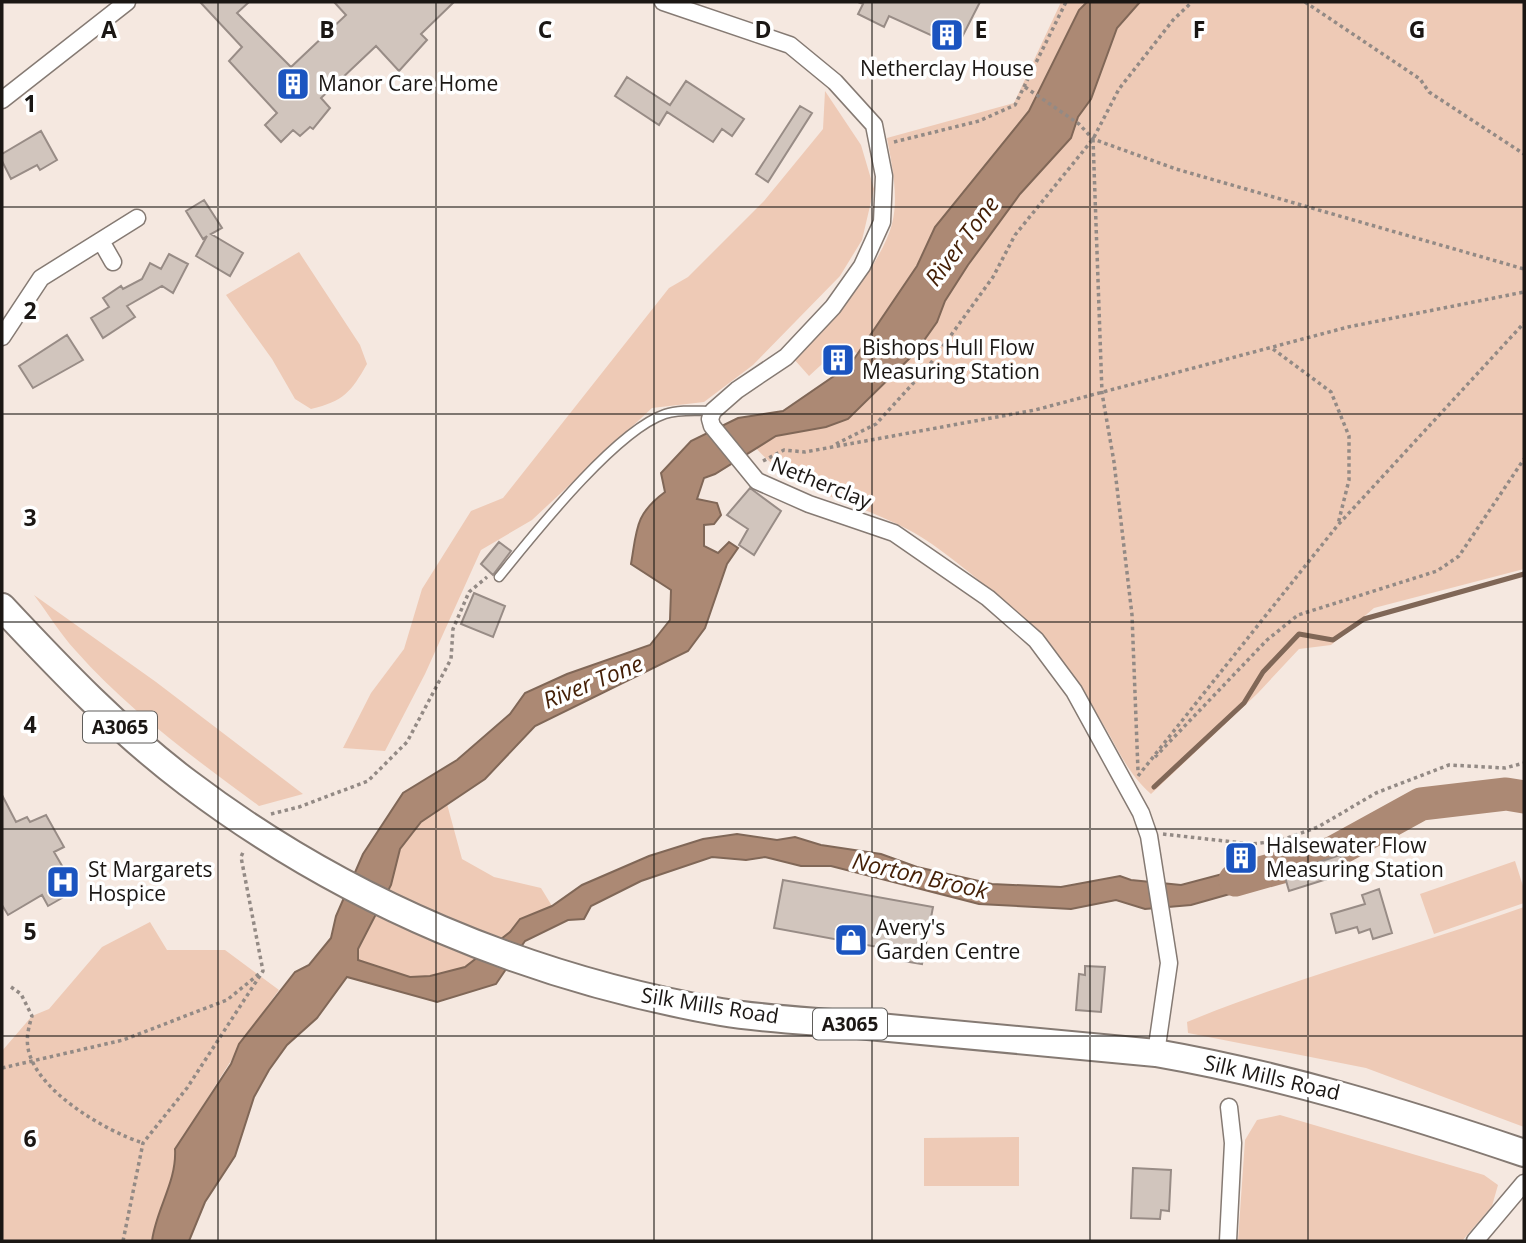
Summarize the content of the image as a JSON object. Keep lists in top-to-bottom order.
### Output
{
  "streets": {
    "main road": ["A3065", "Silk Mills Road"],
    "street": ["Netherclay"]
  },
  "crossings": [
    ["Netherclay", "Silk Mills Road"]
  ],
  "water": ["River Tone", "Norton Brook"],
  "places": {
    "building": [
      "Netherclay House",
      "Manor Care Home",
      "Bishops Hull Flow Measuring Station",
      "Halsewater Flow Measuring Station"
    ],
    "hospital": ["St Margarets Hospice"],
    "shop": ["Avery's Garden Centre"]
  },
  "grid": {
    "columns": [
      "A",
      "B",
      "C",
      "D",
      "E",
      "F",
      "G"
    ],
    "rows": [
      "1",
      "2",
      "3",
      "4",
      "5",
      "6"
    ]
  }
}
